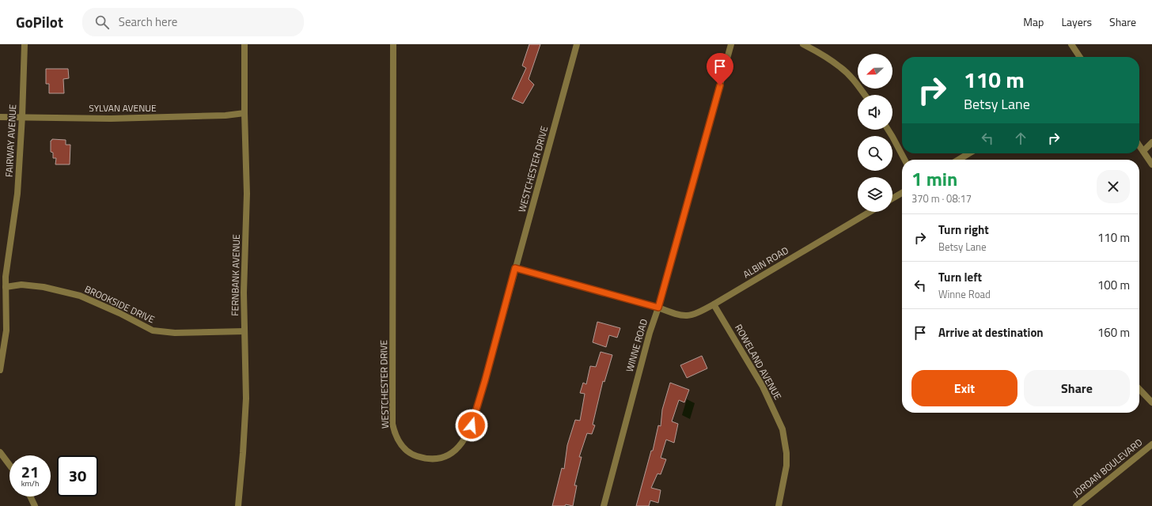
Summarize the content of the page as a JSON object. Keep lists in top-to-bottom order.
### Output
{
  "streets": {
    "street": [
      "SYLVAN AVENUE",
      "FAIRWAY AVENUE",
      "WESTCHESTER DRIVE",
      "ALBIN ROAD",
      "FERNBANK AVENUE",
      "BROOKSIDE DRIVE",
      "WINNE ROAD",
      "ROWELAND AVENUE",
      "JORDAN BOULEVARD"
    ]
  },
  "crossings": [
    ["SYLVAN AVENUE", "FAIRWAY AVENUE"],
    ["SYLVAN AVENUE", "FERNBANK AVENUE"],
    ["FAIRWAY AVENUE", "BROOKSIDE DRIVE"],
    ["WESTCHESTER DRIVE", "ALBIN ROAD"],
    ["ALBIN ROAD", "WINNE ROAD"],
    ["ALBIN ROAD", "ROWELAND AVENUE"],
    ["FERNBANK AVENUE", "BROOKSIDE DRIVE"]
  ],
  "north": "left",
  "page": {
    "header": "GoPilot",
    "search": "Search here",
    "nav": ["Map", "Layers", "Share"],
    "turn": ["110 m", "Betsy Lane"],
    "heading": ["1 min", "370 m · 08:17"],
    "list": [
      {
        "name": "Turn right",
        "note": "Betsy Lane",
        "value": "110 m"
      },
      {
        "name": "Turn left",
        "note": "Winne Road",
        "value": "100 m"
      },
      {
        "name": "Arrive at destination",
        "value": "160 m"
      }
    ],
    "buttons": ["Exit", "Share"],
    "speed": "21 km/h",
    "limit": "30"
  }
}
